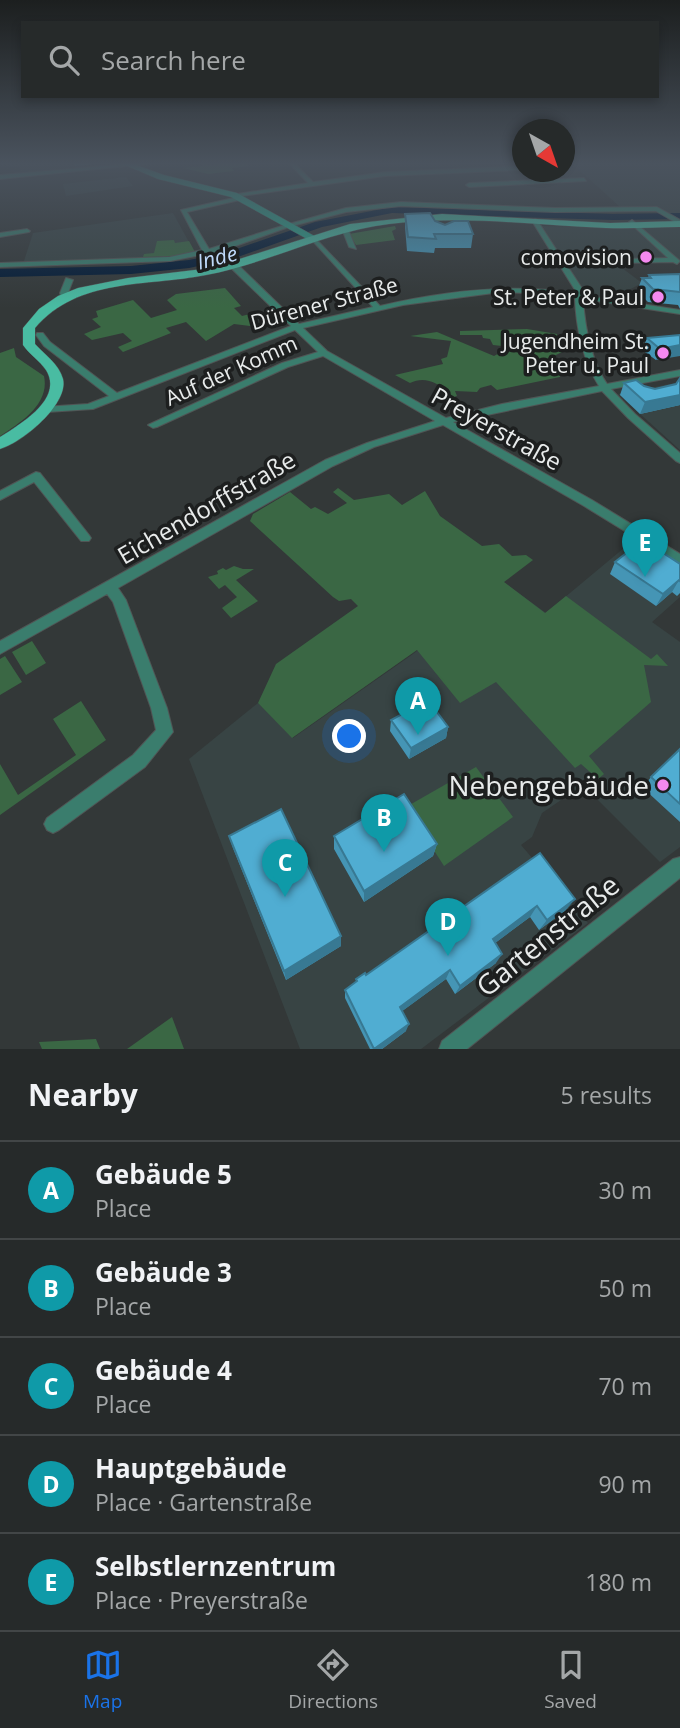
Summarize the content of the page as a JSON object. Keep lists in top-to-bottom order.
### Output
{
  "streets": {
    "street": [
      "Dürener Straße",
      "Auf der Komm",
      "Preyerstraße",
      "Eichendorffstraße",
      "Gartenstraße"
    ]
  },
  "crossings": [
    ["Dürener Straße", "Preyerstraße"],
    ["Auf der Komm", "Preyerstraße"],
    ["Preyerstraße", "Eichendorffstraße"]
  ],
  "water": ["Inde"],
  "places": [
    "comovision",
    "St. Peter & Paul",
    "Jugendheim St. Peter u. Paul",
    "Nebengebäude"
  ],
  "north": "bottom right",
  "page": {
    "search": "Search here",
    "pins": [
      "E",
      "A",
      "B",
      "C",
      "D"
    ],
    "heading": ["Nearby", "5 results"],
    "list": [
      {
        "mark": "A",
        "name": "Gebäude 5",
        "note": "Place",
        "value": "30 m"
      },
      {
        "mark": "B",
        "name": "Gebäude 3",
        "note": "Place",
        "value": "50 m"
      },
      {
        "mark": "C",
        "name": "Gebäude 4",
        "note": "Place",
        "value": "70 m"
      },
      {
        "mark": "D",
        "name": "Hauptgebäude",
        "note": "Place · Gartenstraße",
        "value": "90 m"
      },
      {
        "mark": "E",
        "name": "Selbstlernzentrum",
        "note": "Place · Preyerstraße",
        "value": "180 m"
      }
    ],
    "nav": ["Map", "Directions", "Saved"]
  }
}
